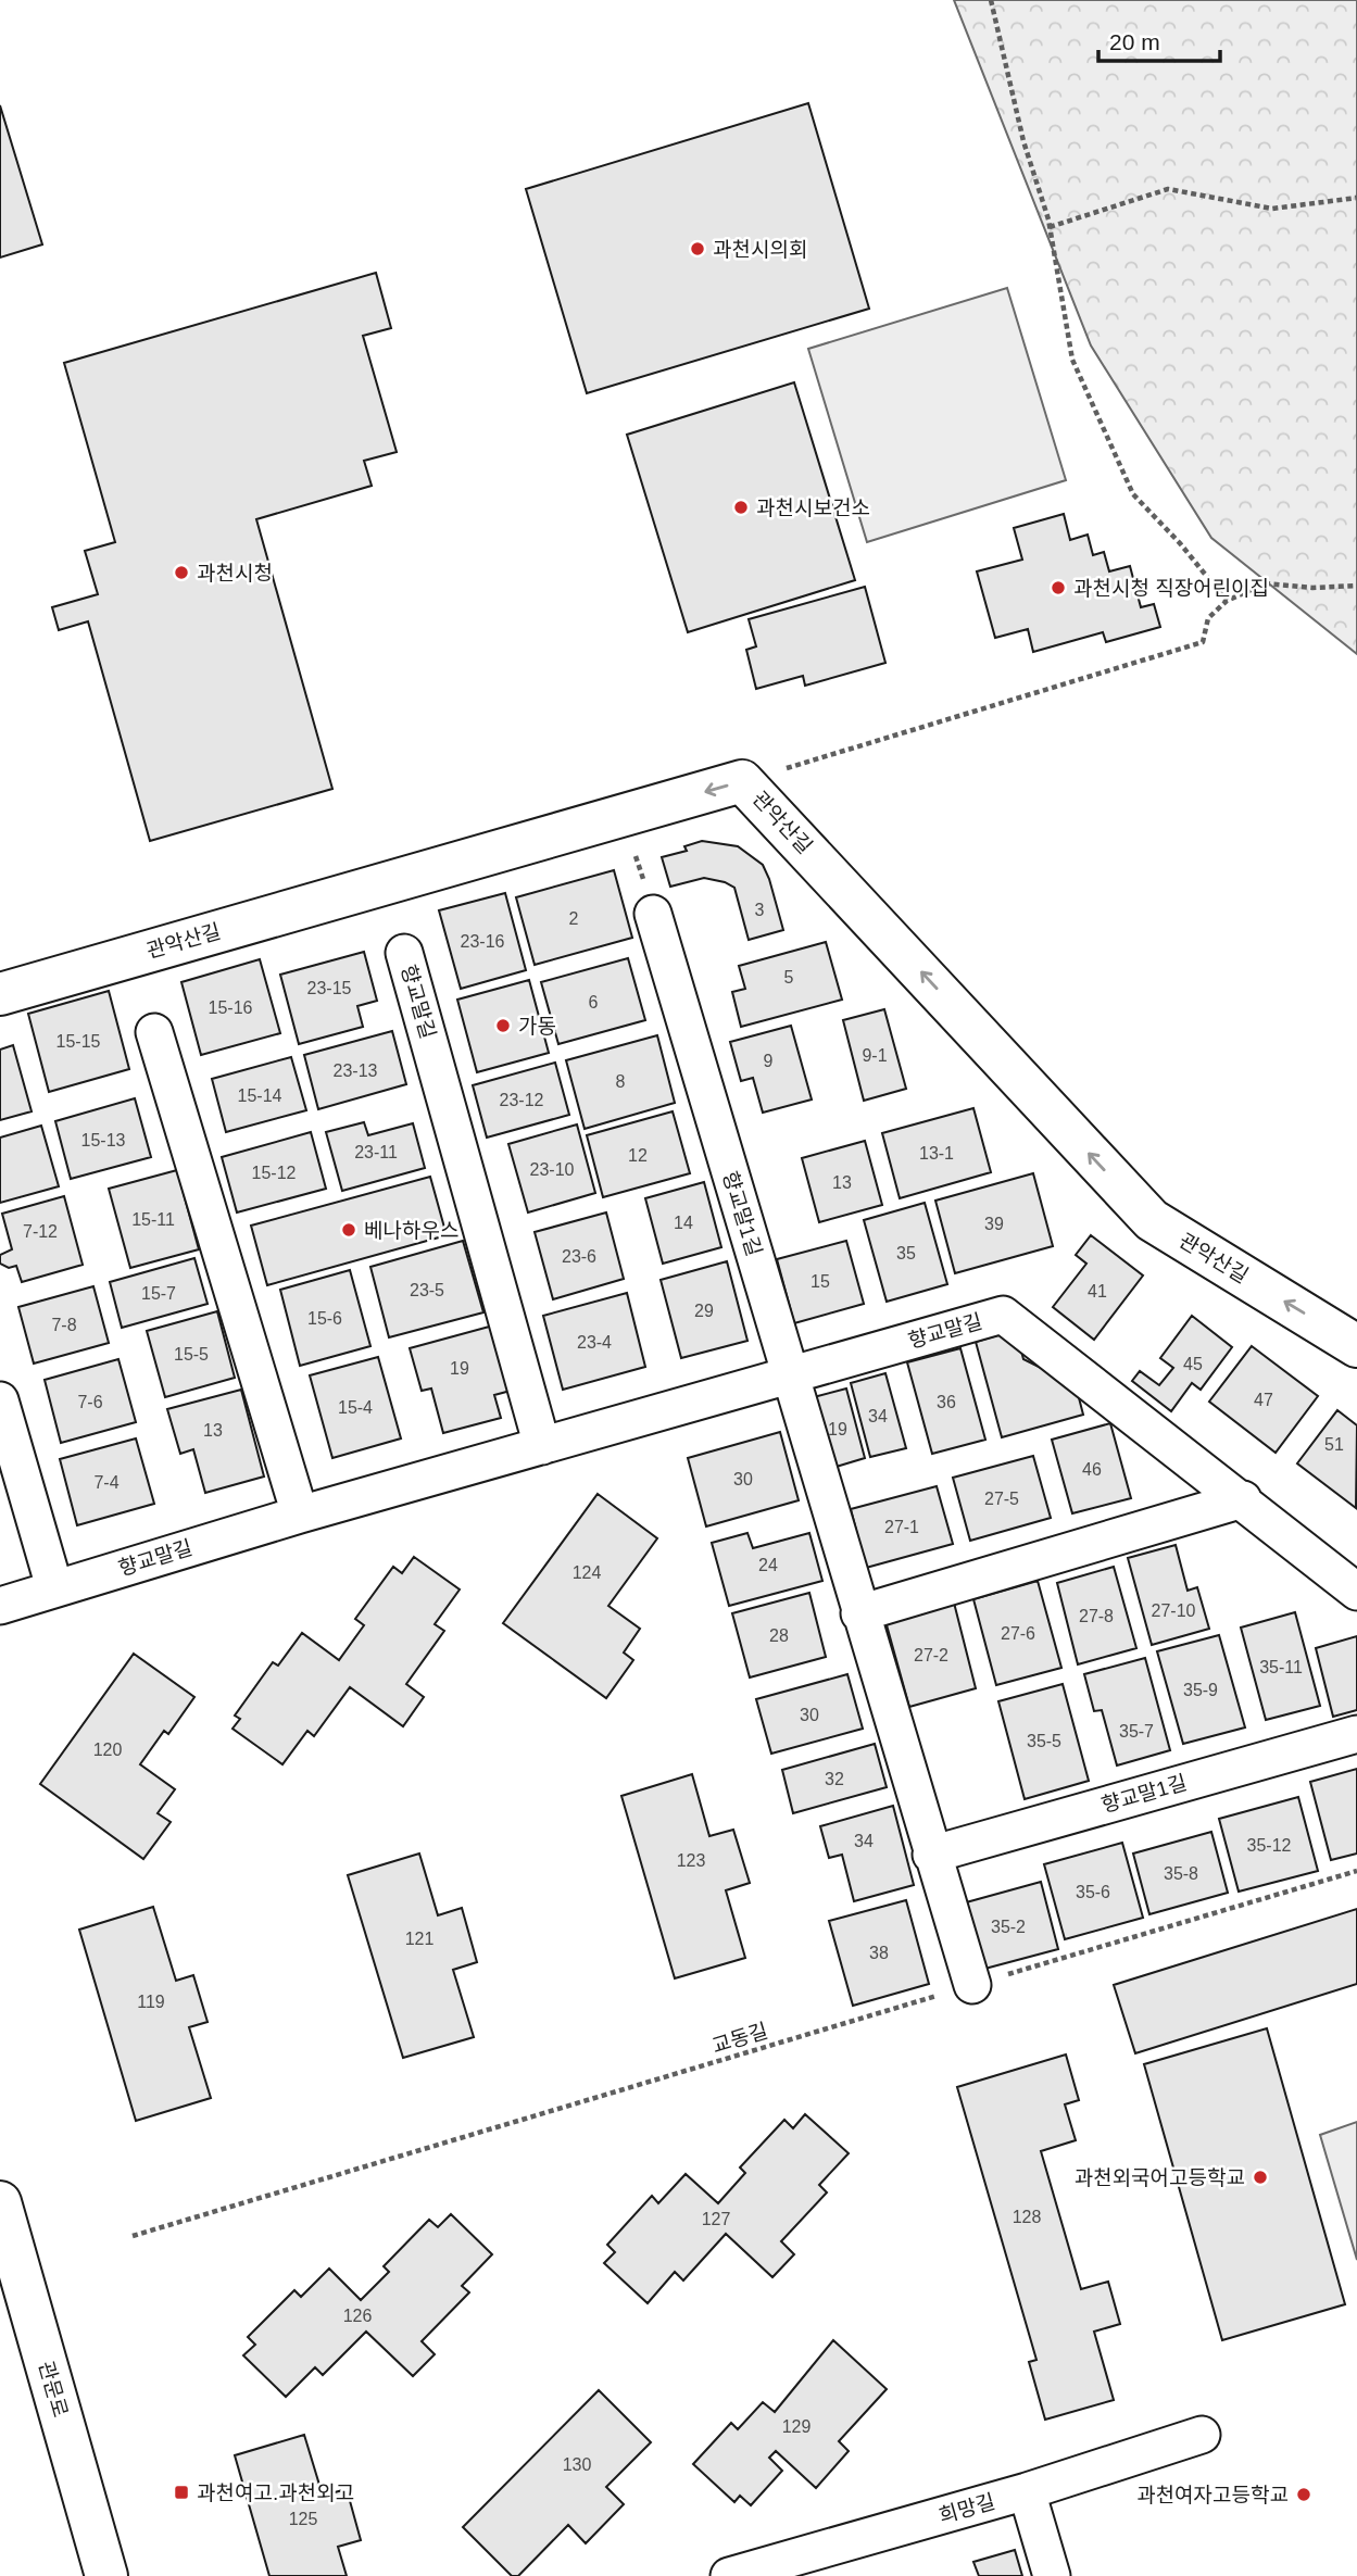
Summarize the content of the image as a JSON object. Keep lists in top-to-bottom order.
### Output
{
  "streets": {
    "street": [
      "관악산길",
      "향교말길",
      "향교말1길",
      "관문로",
      "희망길"
    ],
    "path": ["교동길"]
  },
  "crossings": [
    ["향교말길", "향교말1길"],
    ["향교말1길", "교동길"]
  ],
  "one_way": ["관악산길"],
  "places": {
    "other": [
      "과천시의회",
      "과천시보건소",
      "과천시청",
      "과천시청 직장어린이집",
      "가동",
      "베나하우스",
      "과천외국어고등학교",
      "과천여자고등학교"
    ],
    "transit": ["과천여고.과천외고"]
  },
  "house_numbers": [
    "3",
    "2",
    "23-16",
    "5",
    "23-15",
    "6",
    "15-16",
    "15-15",
    "9-1",
    "9",
    "23-13",
    "8",
    "15-14",
    "23-12",
    "15-13",
    "23-11",
    "13-1",
    "12",
    "23-10",
    "15-12",
    "13",
    "15-11",
    "14",
    "39",
    "7-12",
    "35",
    "23-6",
    "15",
    "23-5",
    "41",
    "15-7",
    "29",
    "15-6",
    "7-8",
    "23-4",
    "15-5",
    "45",
    "19",
    "47",
    "7-6",
    "36",
    "15-4",
    "34",
    "19",
    "13",
    "51",
    "46",
    "30",
    "7-4",
    "27-5",
    "27-1",
    "24",
    "124",
    "27-10",
    "27-8",
    "27-6",
    "28",
    "27-2",
    "35-11",
    "35-9",
    "30",
    "35-7",
    "35-5",
    "120",
    "32",
    "34",
    "35-12",
    "123",
    "35-8",
    "35-6",
    "35-2",
    "121",
    "38",
    "119",
    "128",
    "127",
    "126",
    "129",
    "130",
    "125"
  ],
  "scale_bar": "20 m"
}
